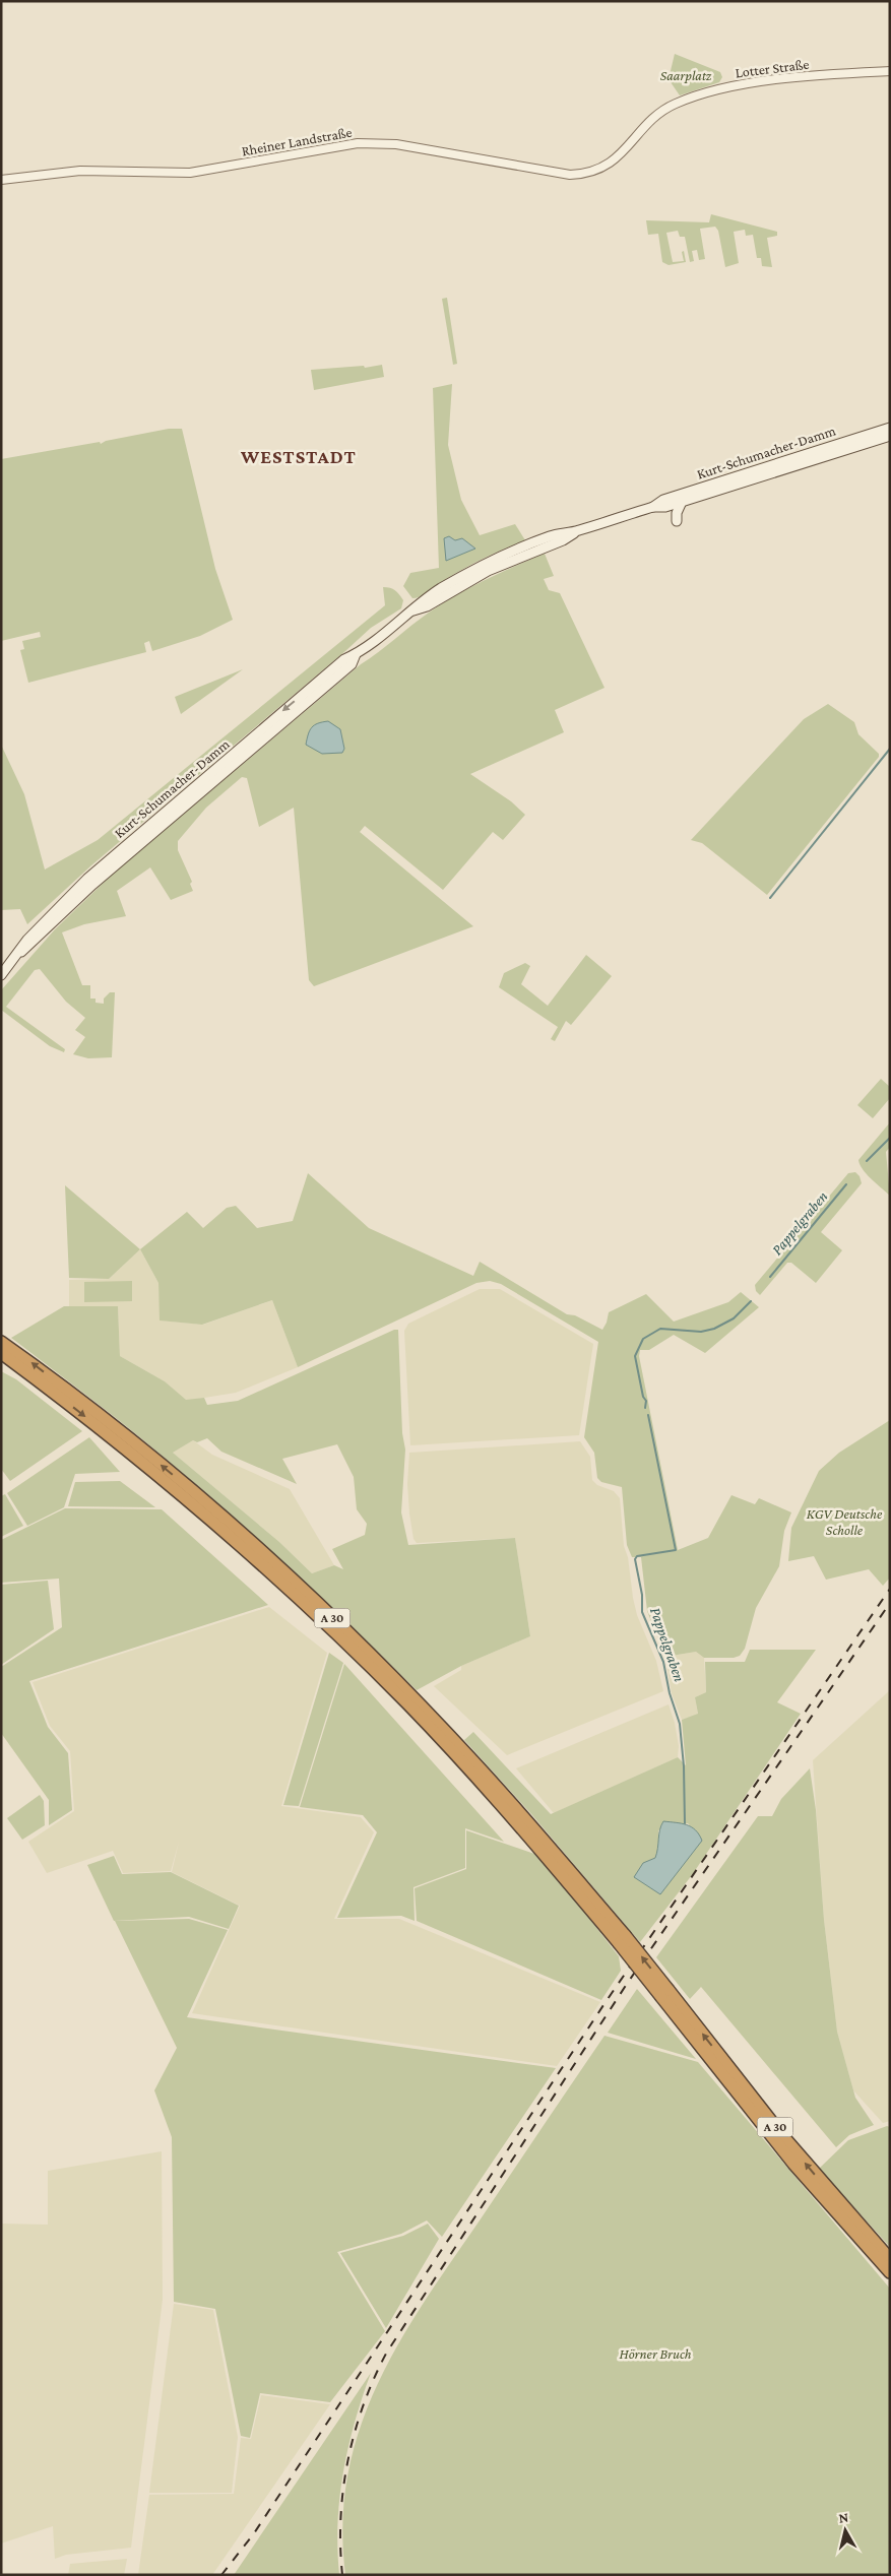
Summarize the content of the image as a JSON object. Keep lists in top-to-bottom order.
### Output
{
  "streets": {
    "highway": ["A 30"],
    "main road": ["Kurt-Schumacher-Damm"],
    "street": ["Lotter Straße", "Rheiner Landstraße"]
  },
  "crossings": [
    ["Lotter Straße", "Rheiner Landstraße"]
  ],
  "districts": ["WESTSTADT"],
  "water": ["Pappelgraben"],
  "parks": ["Saarplatz", "KGV Deutsche Scholle", "Hörner Bruch"],
  "north": "top"
}
